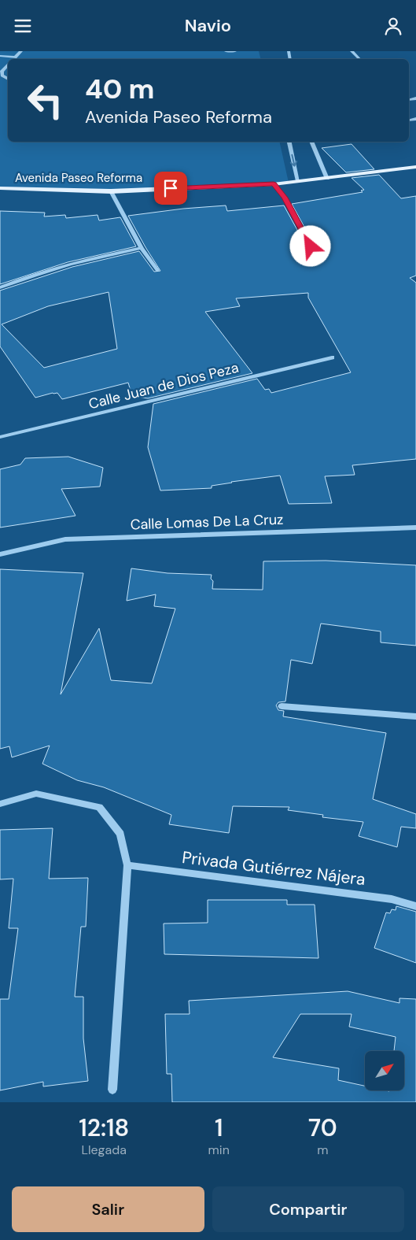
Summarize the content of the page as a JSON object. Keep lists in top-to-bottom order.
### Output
{
  "streets": {
    "main road": ["Avenida Paseo Reforma"],
    "street": ["Calle Juan de Dios Peza", "Calle Lomas De La Cruz", "Privada Gutiérrez Nájera"]
  },
  "north": "top right",
  "page": {
    "header": "Navio",
    "turn": ["40 m", "Avenida Paseo Reforma"],
    "eta": [
      "12:18",
      "Llegada",
      "1",
      "min",
      "70",
      "m"
    ],
    "buttons": ["Salir", "Compartir"]
  }
}
